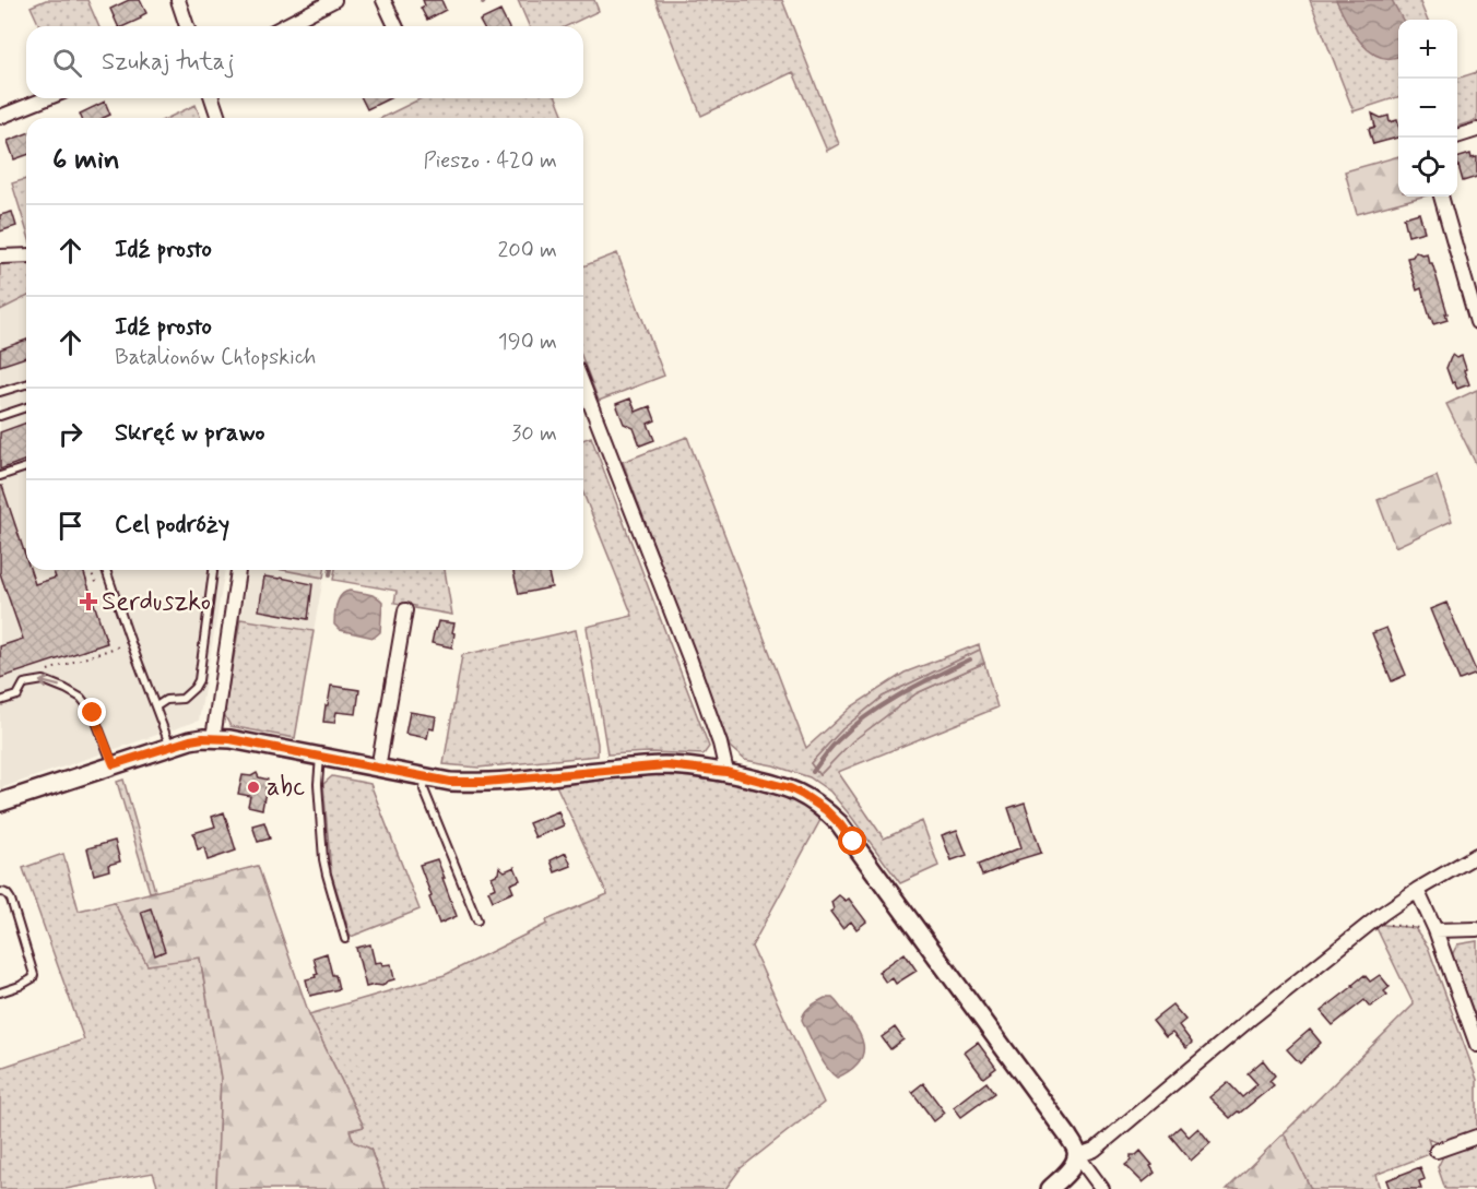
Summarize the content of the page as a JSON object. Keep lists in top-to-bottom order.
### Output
{
  "places": {
    "health": ["Serduszko"],
    "other": ["abc"]
  },
  "page": {
    "map_buttons": ["+", "−"],
    "search": "Szukaj tutaj",
    "heading": ["6 min", "Pieszo · 420 m"],
    "list": [
      ["Idź prosto", "200 m"],
      ["Idź prosto", "Batalionów Chłopskich", "190 m"],
      ["Skręć w prawo", "30 m"],
      "Cel podróży"
    ]
  }
}
